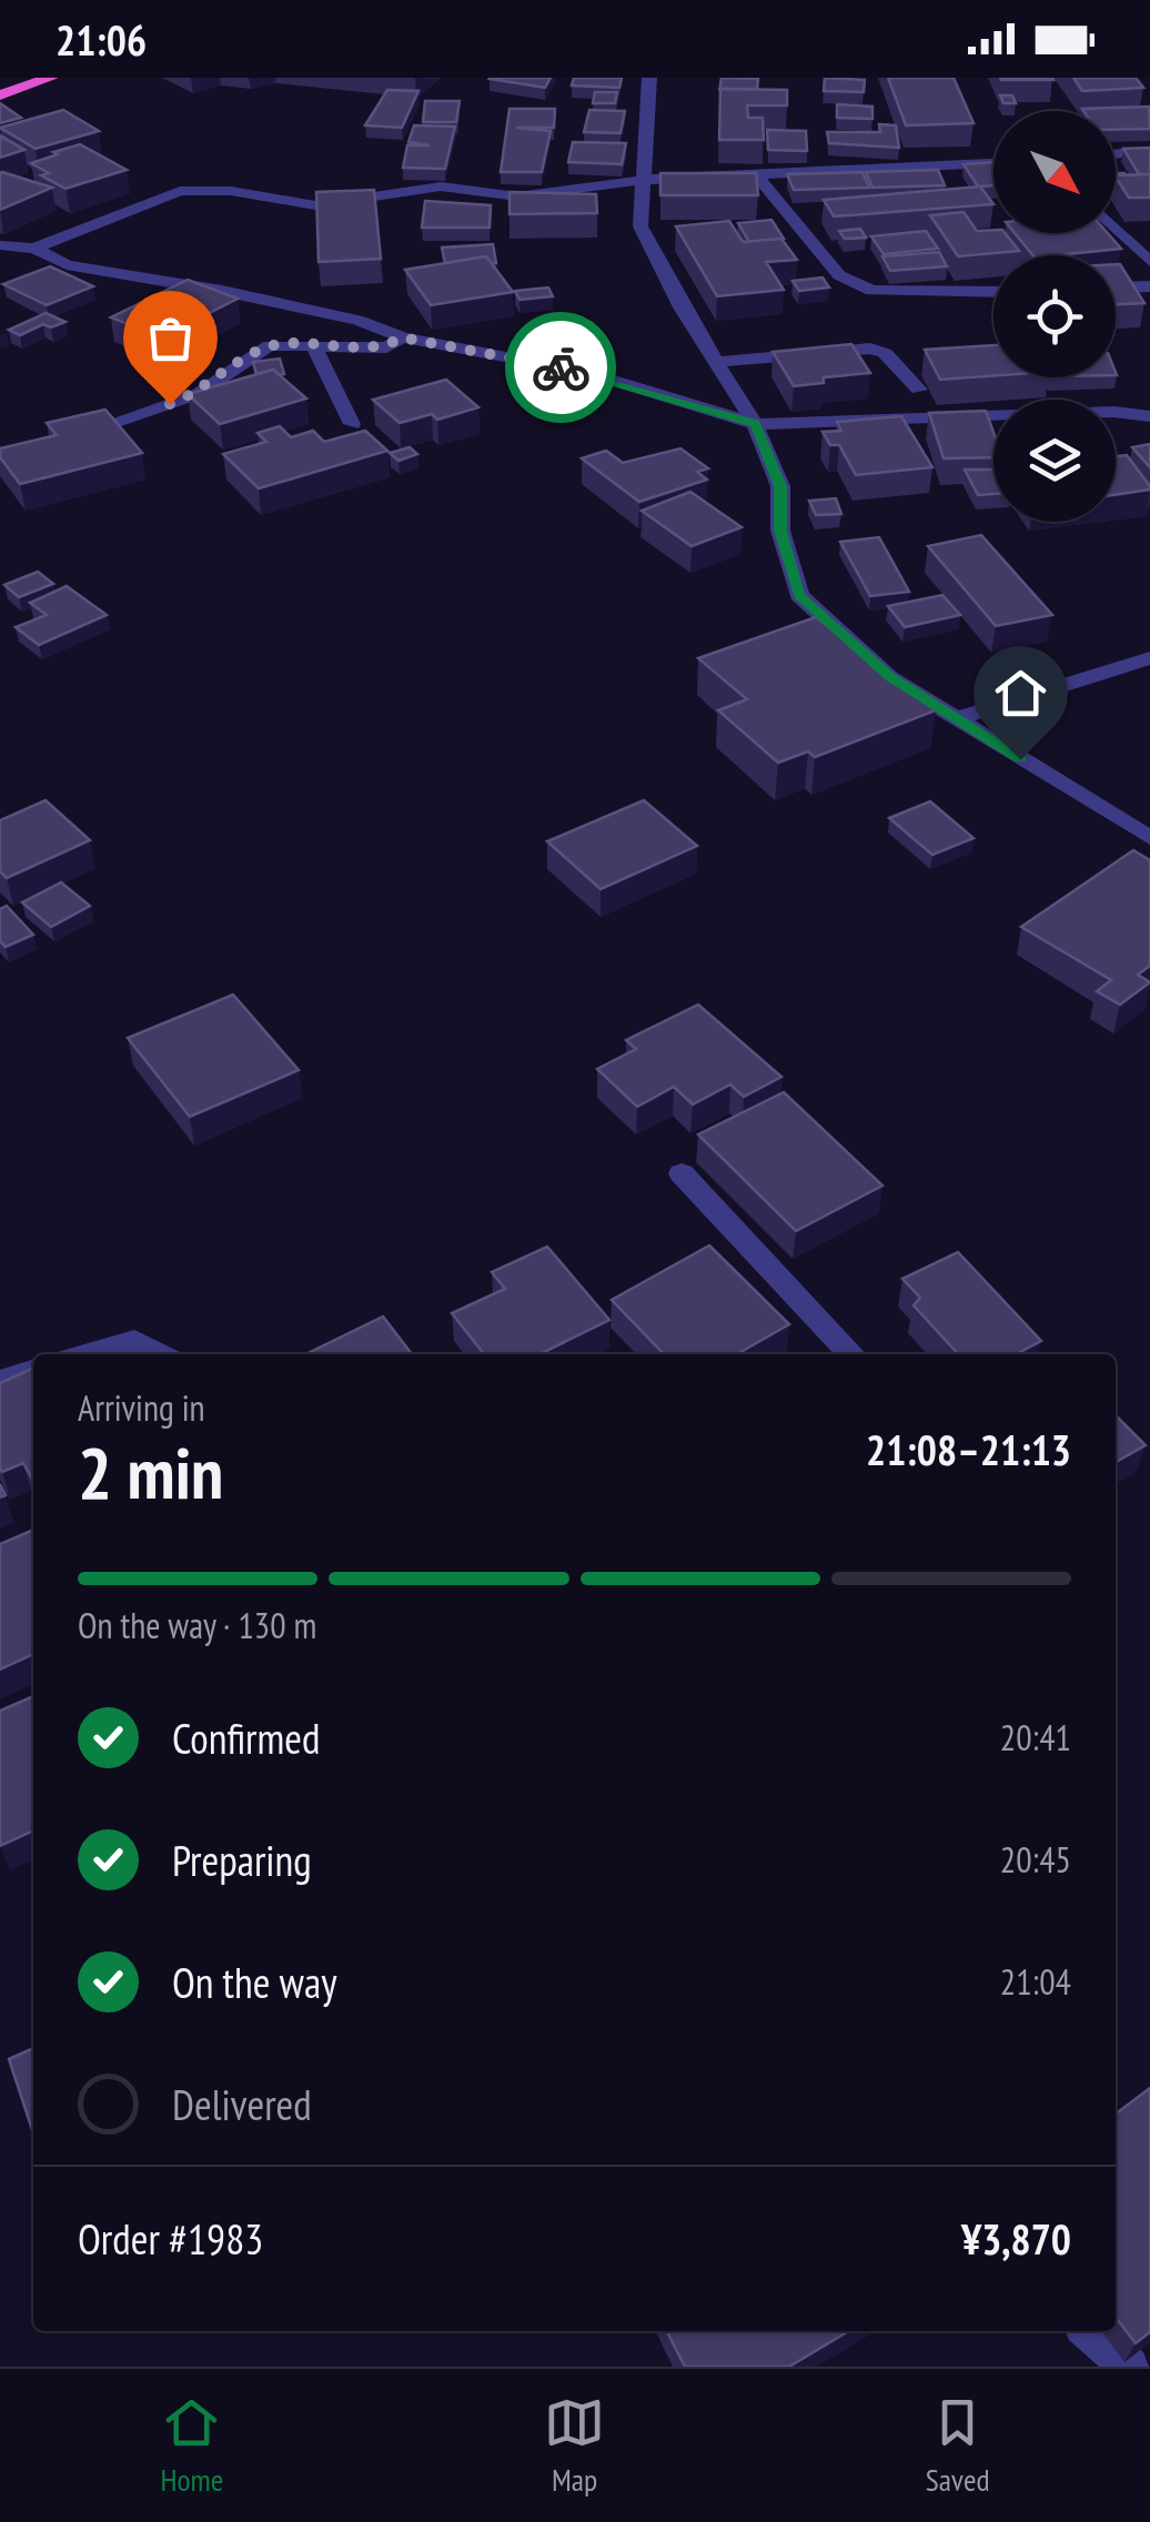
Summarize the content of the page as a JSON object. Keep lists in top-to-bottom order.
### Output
{
  "north": "bottom right",
  "page": {
    "status": "21:06",
    "heading": ["2 min", "Arriving in", "21:08–21:13"],
    "panel": ["Order #1983", "¥3,870"],
    "bar": "On the way · 130 m",
    "list": [
      ["Confirmed", "20:41"],
      ["Preparing", "20:45"],
      ["On the way", "21:04"],
      "Delivered"
    ],
    "tabs": ["Home", "Map", "Saved"]
  }
}
